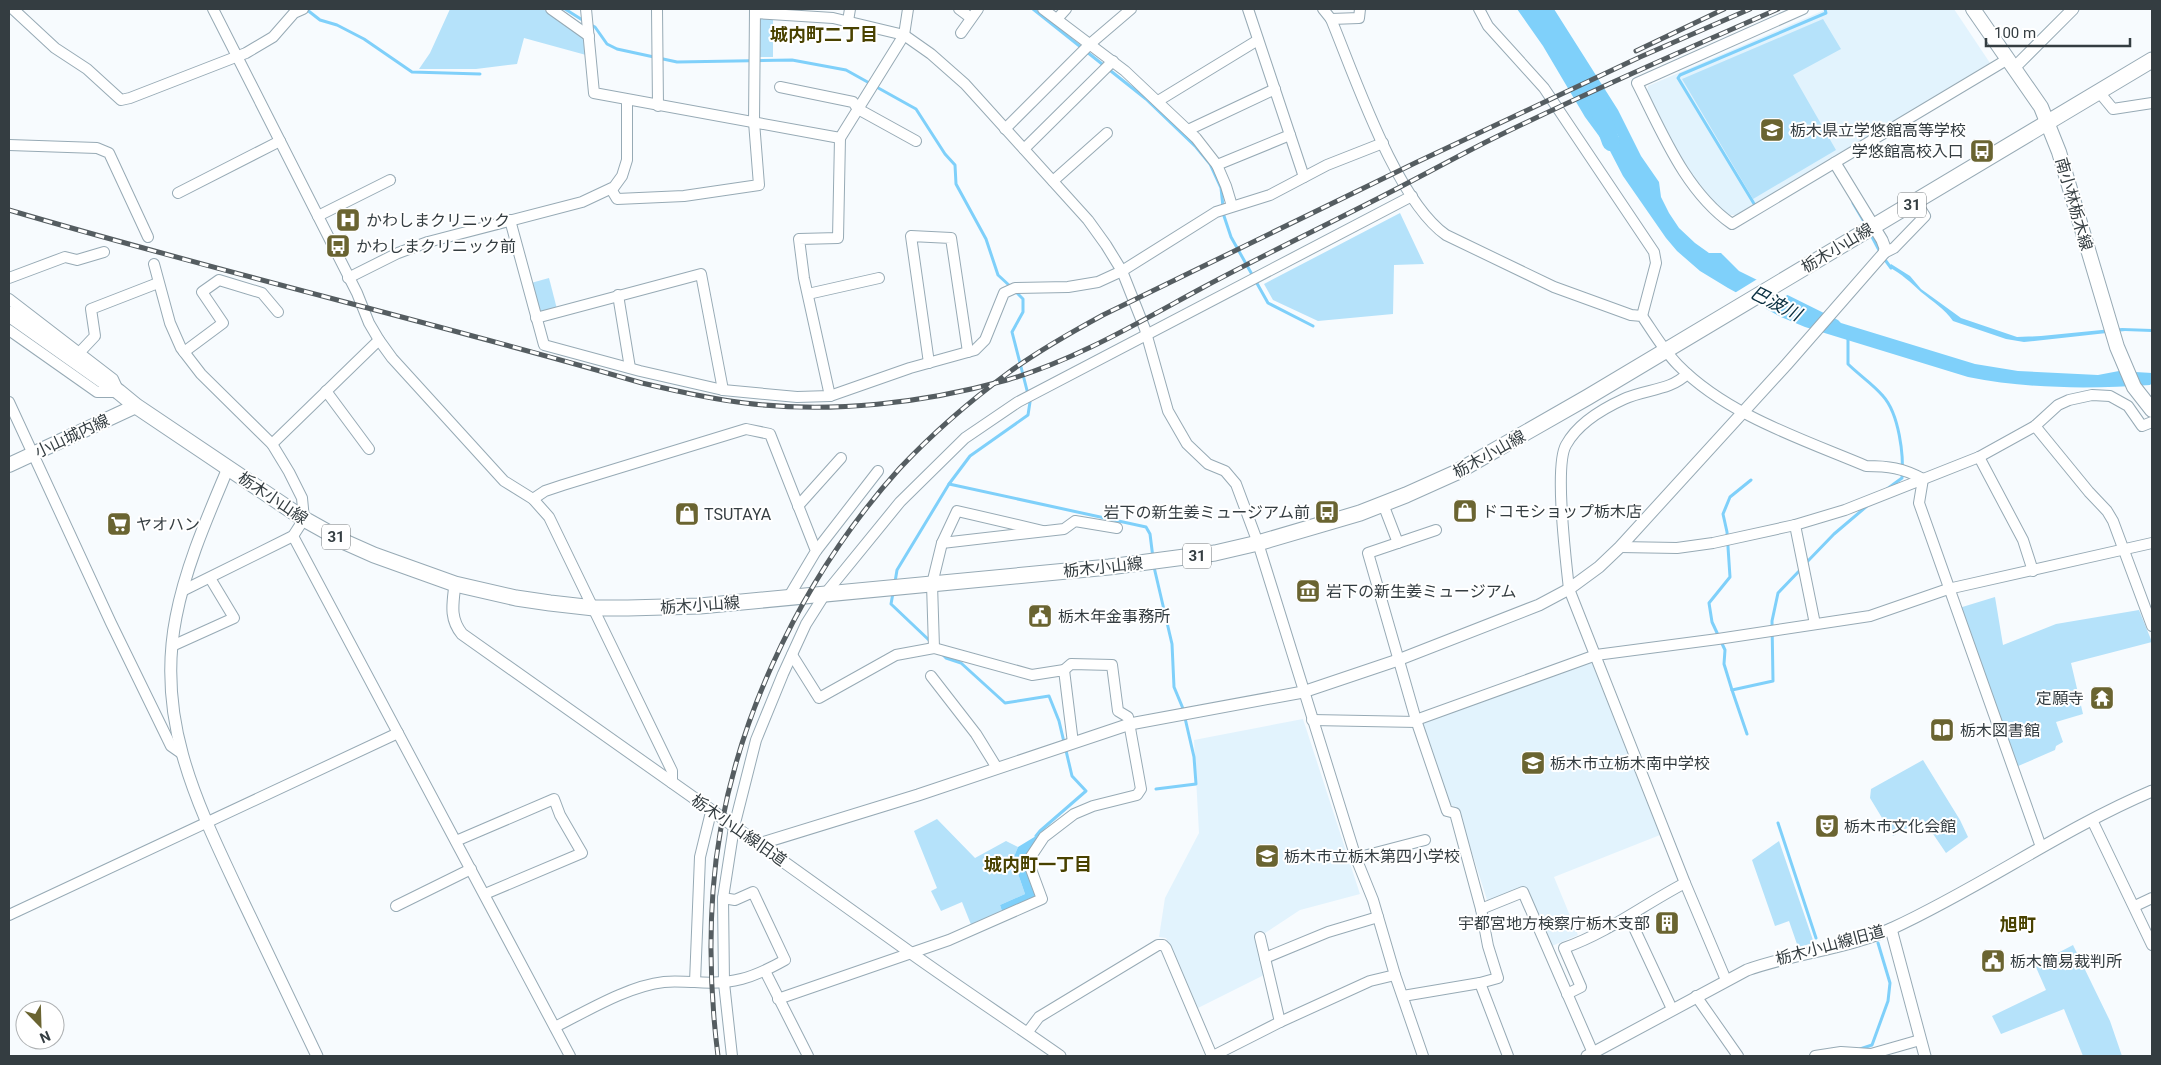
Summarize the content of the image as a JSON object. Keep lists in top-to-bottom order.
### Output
{
  "streets": {
    "main road": [
      "南小林栃木線",
      "31",
      "栃木小山線",
      "小山城内線"
    ],
    "street": ["栃木小山線旧道"]
  },
  "crossings": [
    ["南小林栃木線", "栃木小山線"],
    ["栃木小山線", "小山城内線"],
    ["栃木小山線", "栃木小山線旧道"]
  ],
  "districts": ["城内町二丁目", "城内町一丁目", "旭町"],
  "water": ["巴波川"],
  "places": {
    "school or university": ["栃木県立学悠館高等学校", "栃木市立栃木南中学校", "栃木市立栃木第四小学校"],
    "bus stop": ["学悠館高校入口", "かわしまクリニック前", "岩下の新生姜ミュージアム前"],
    "hospital": ["かわしまクリニック"],
    "shop": ["ドコモショップ栃木店", "TSUTAYA"],
    "supermarket": ["ヤオハン"],
    "museum": ["岩下の新生姜ミュージアム"],
    "public building": ["栃木年金事務所", "栃木簡易裁判所"],
    "temple": ["定願寺"],
    "library": ["栃木図書館"],
    "theatre": ["栃木市文化会館"],
    "building": ["宇都宮地方検察庁栃木支部"]
  },
  "scale_bar": "100 m",
  "north": "bottom right"
}
